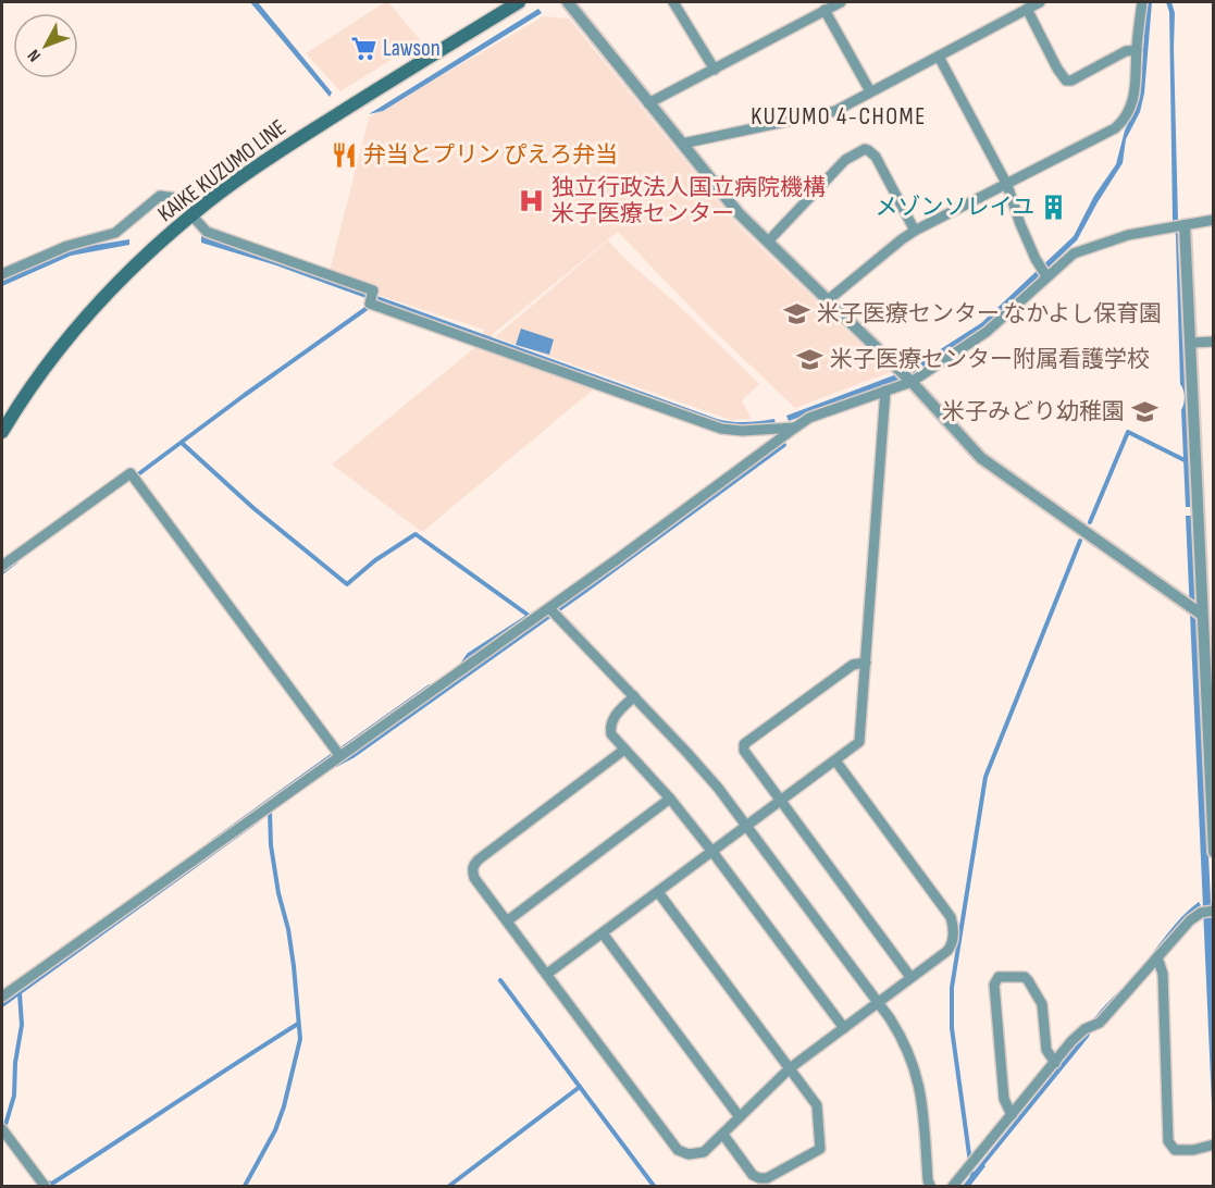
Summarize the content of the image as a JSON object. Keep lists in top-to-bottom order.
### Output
{
  "streets": {
    "main road": ["KAIKE KUZUMO LINE"]
  },
  "districts": ["KUZUMO 4-CHOME"],
  "places": {
    "supermarket": ["Lawson"],
    "restaurant": ["弁当とプリン ぴえろ弁当"],
    "hospital": ["独立行政法人国立病院機構 米子医療センター"],
    "building": ["メゾンソレイユ"],
    "school or university": ["米子医療センター なかよし保育園", "米子医療センター附属看護学校", "米子みどり幼稚園"]
  },
  "north": "bottom left"
}
